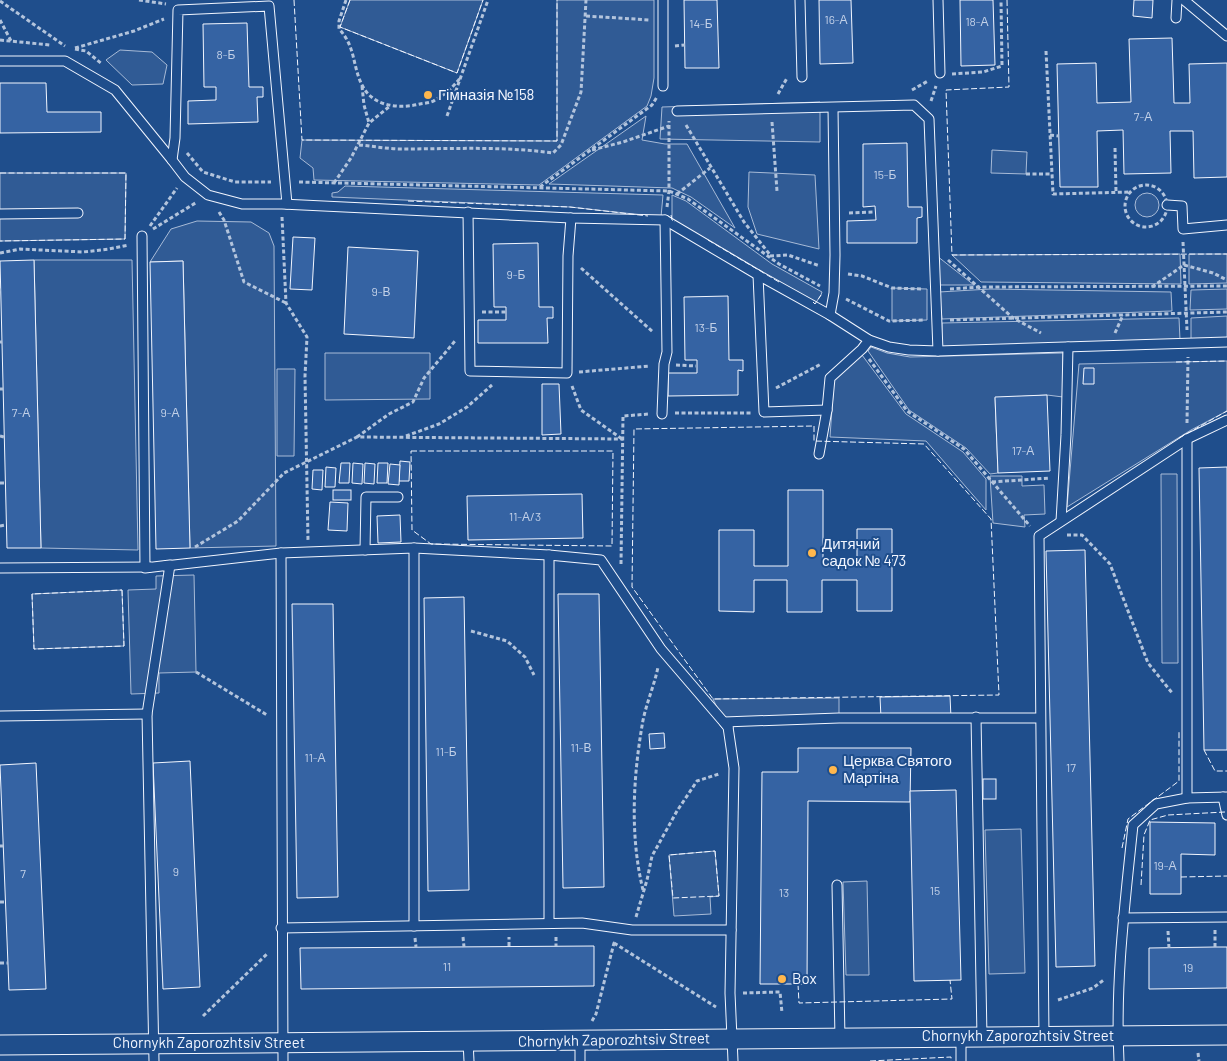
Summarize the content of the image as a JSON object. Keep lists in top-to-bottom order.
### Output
{
  "streets": {
    "street": ["Chornykh Zaporozhtsiv Street"]
  },
  "places": [
    "Гімназія №158",
    "Дитячий садок № 473",
    "Церква Святого Мартіна",
    "Box"
  ],
  "house_numbers": [
    "16-А",
    "18-А",
    "14-Б",
    "8-Б",
    "7-А",
    "15-Б",
    "9-Б",
    "9-В",
    "13-Б",
    "7-А",
    "9-А",
    "17-А",
    "11-А/3",
    "11-В",
    "11-Б",
    "11-А",
    "17",
    "19-А",
    "9",
    "7",
    "15",
    "13",
    "11",
    "19"
  ]
}
